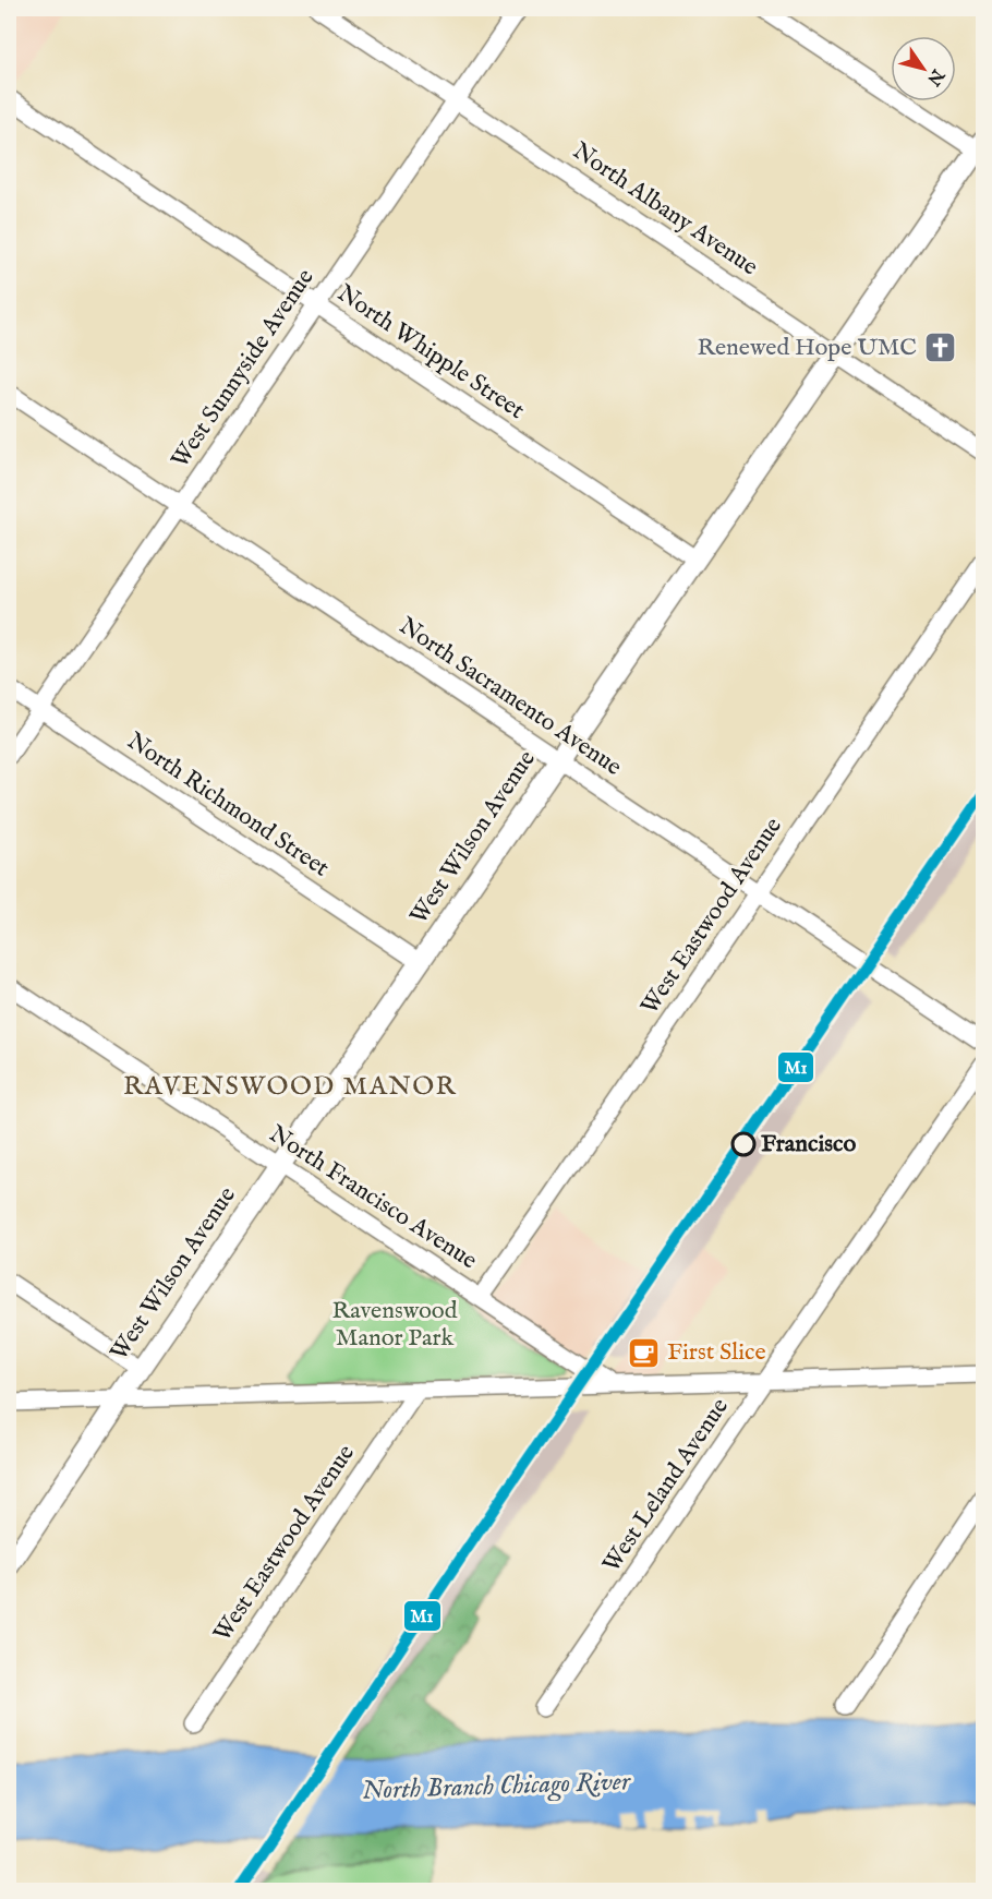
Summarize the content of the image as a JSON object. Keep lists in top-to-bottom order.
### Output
{
  "streets": {
    "street": [
      "North Albany Avenue",
      "North Whipple Street",
      "West Sunnyside Avenue",
      "North Sacramento Avenue",
      "North Richmond Street",
      "West Wilson Avenue",
      "West Eastwood Avenue",
      "North Francisco Avenue",
      "West Leland Avenue"
    ]
  },
  "crossings": [
    ["North Albany Avenue", "West Sunnyside Avenue"],
    ["North Albany Avenue", "West Wilson Avenue"],
    ["North Whipple Street", "West Sunnyside Avenue"],
    ["North Whipple Street", "West Wilson Avenue"],
    ["West Sunnyside Avenue", "North Sacramento Avenue"],
    ["West Sunnyside Avenue", "North Richmond Street"],
    ["North Sacramento Avenue", "West Wilson Avenue"],
    ["North Sacramento Avenue", "West Eastwood Avenue"],
    ["North Richmond Street", "West Wilson Avenue"],
    ["West Wilson Avenue", "North Francisco Avenue"],
    ["West Eastwood Avenue", "North Francisco Avenue"]
  ],
  "districts": ["RAVENSWOOD MANOR"],
  "water": ["North Branch Chicago River"],
  "parks": ["Ravenswood Manor Park"],
  "places": {
    "church": ["Renewed Hope UMC"],
    "other": ["Francisco"],
    "cafe": ["First Slice"]
  },
  "lines": ["transit line M1"],
  "north": "bottom right"
}
